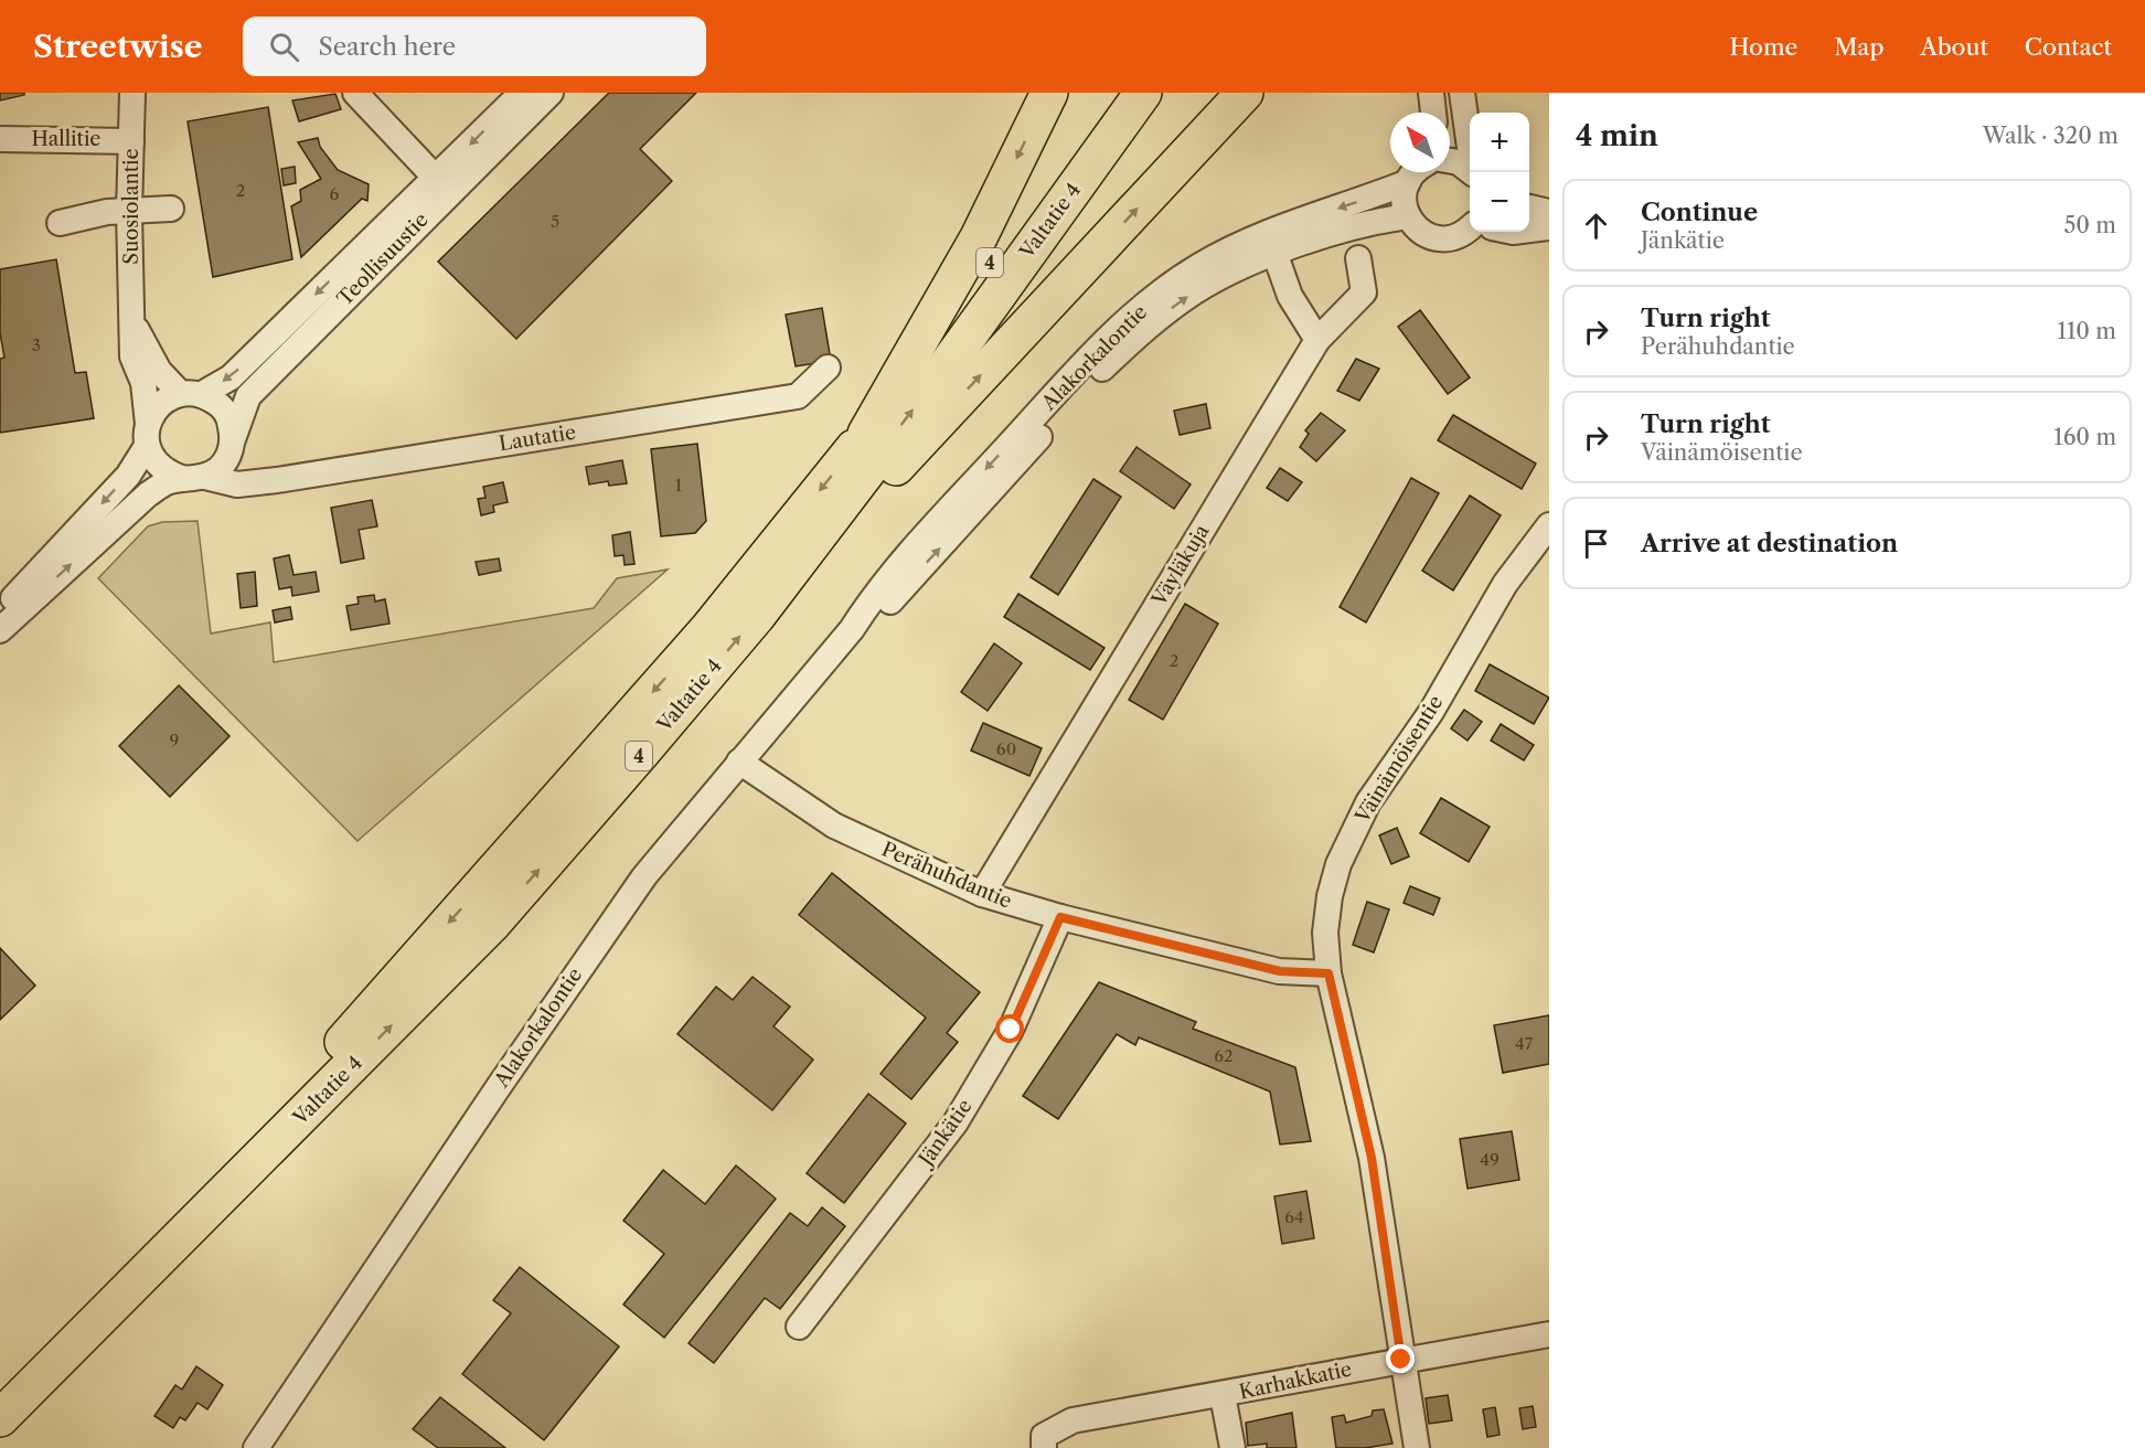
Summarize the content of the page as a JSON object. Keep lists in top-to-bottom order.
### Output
{
  "streets": {
    "highway": ["Valtatie 4", "4"],
    "street": [
      "Hallitie",
      "Suosiolantie",
      "Teollisuustie",
      "Alakorkalontie",
      "Lautatie",
      "Väyläkuja",
      "Väinämöisentie",
      "Perähuhdantie",
      "Jänkätie",
      "Karhakkatie"
    ]
  },
  "crossings": [
    ["Hallitie", "Suosiolantie"],
    ["Suosiolantie", "Teollisuustie"],
    ["Suosiolantie", "Lautatie"],
    ["Teollisuustie", "Lautatie"],
    ["Alakorkalontie", "Perähuhdantie"],
    ["Väyläkuja", "Perähuhdantie"],
    ["Väinämöisentie", "Perähuhdantie"],
    ["Väinämöisentie", "Karhakkatie"],
    ["Perähuhdantie", "Jänkätie"]
  ],
  "house_numbers": [
    "2",
    "6",
    "5",
    "3",
    "1",
    "2",
    "9",
    "60",
    "47",
    "62",
    "49",
    "64"
  ],
  "north": "top left",
  "page": {
    "header": "Streetwise",
    "search": "Search here",
    "nav": [
      "Home",
      "Map",
      "About",
      "Contact"
    ],
    "heading": ["4 min", "Walk · 320 m"],
    "map_buttons": ["+", "−"],
    "list": [
      ["Continue", "Jänkätie", "50 m"],
      ["Turn right", "Perähuhdantie", "110 m"],
      ["Turn right", "Väinämöisentie", "160 m"],
      "Arrive at destination"
    ]
  }
}
